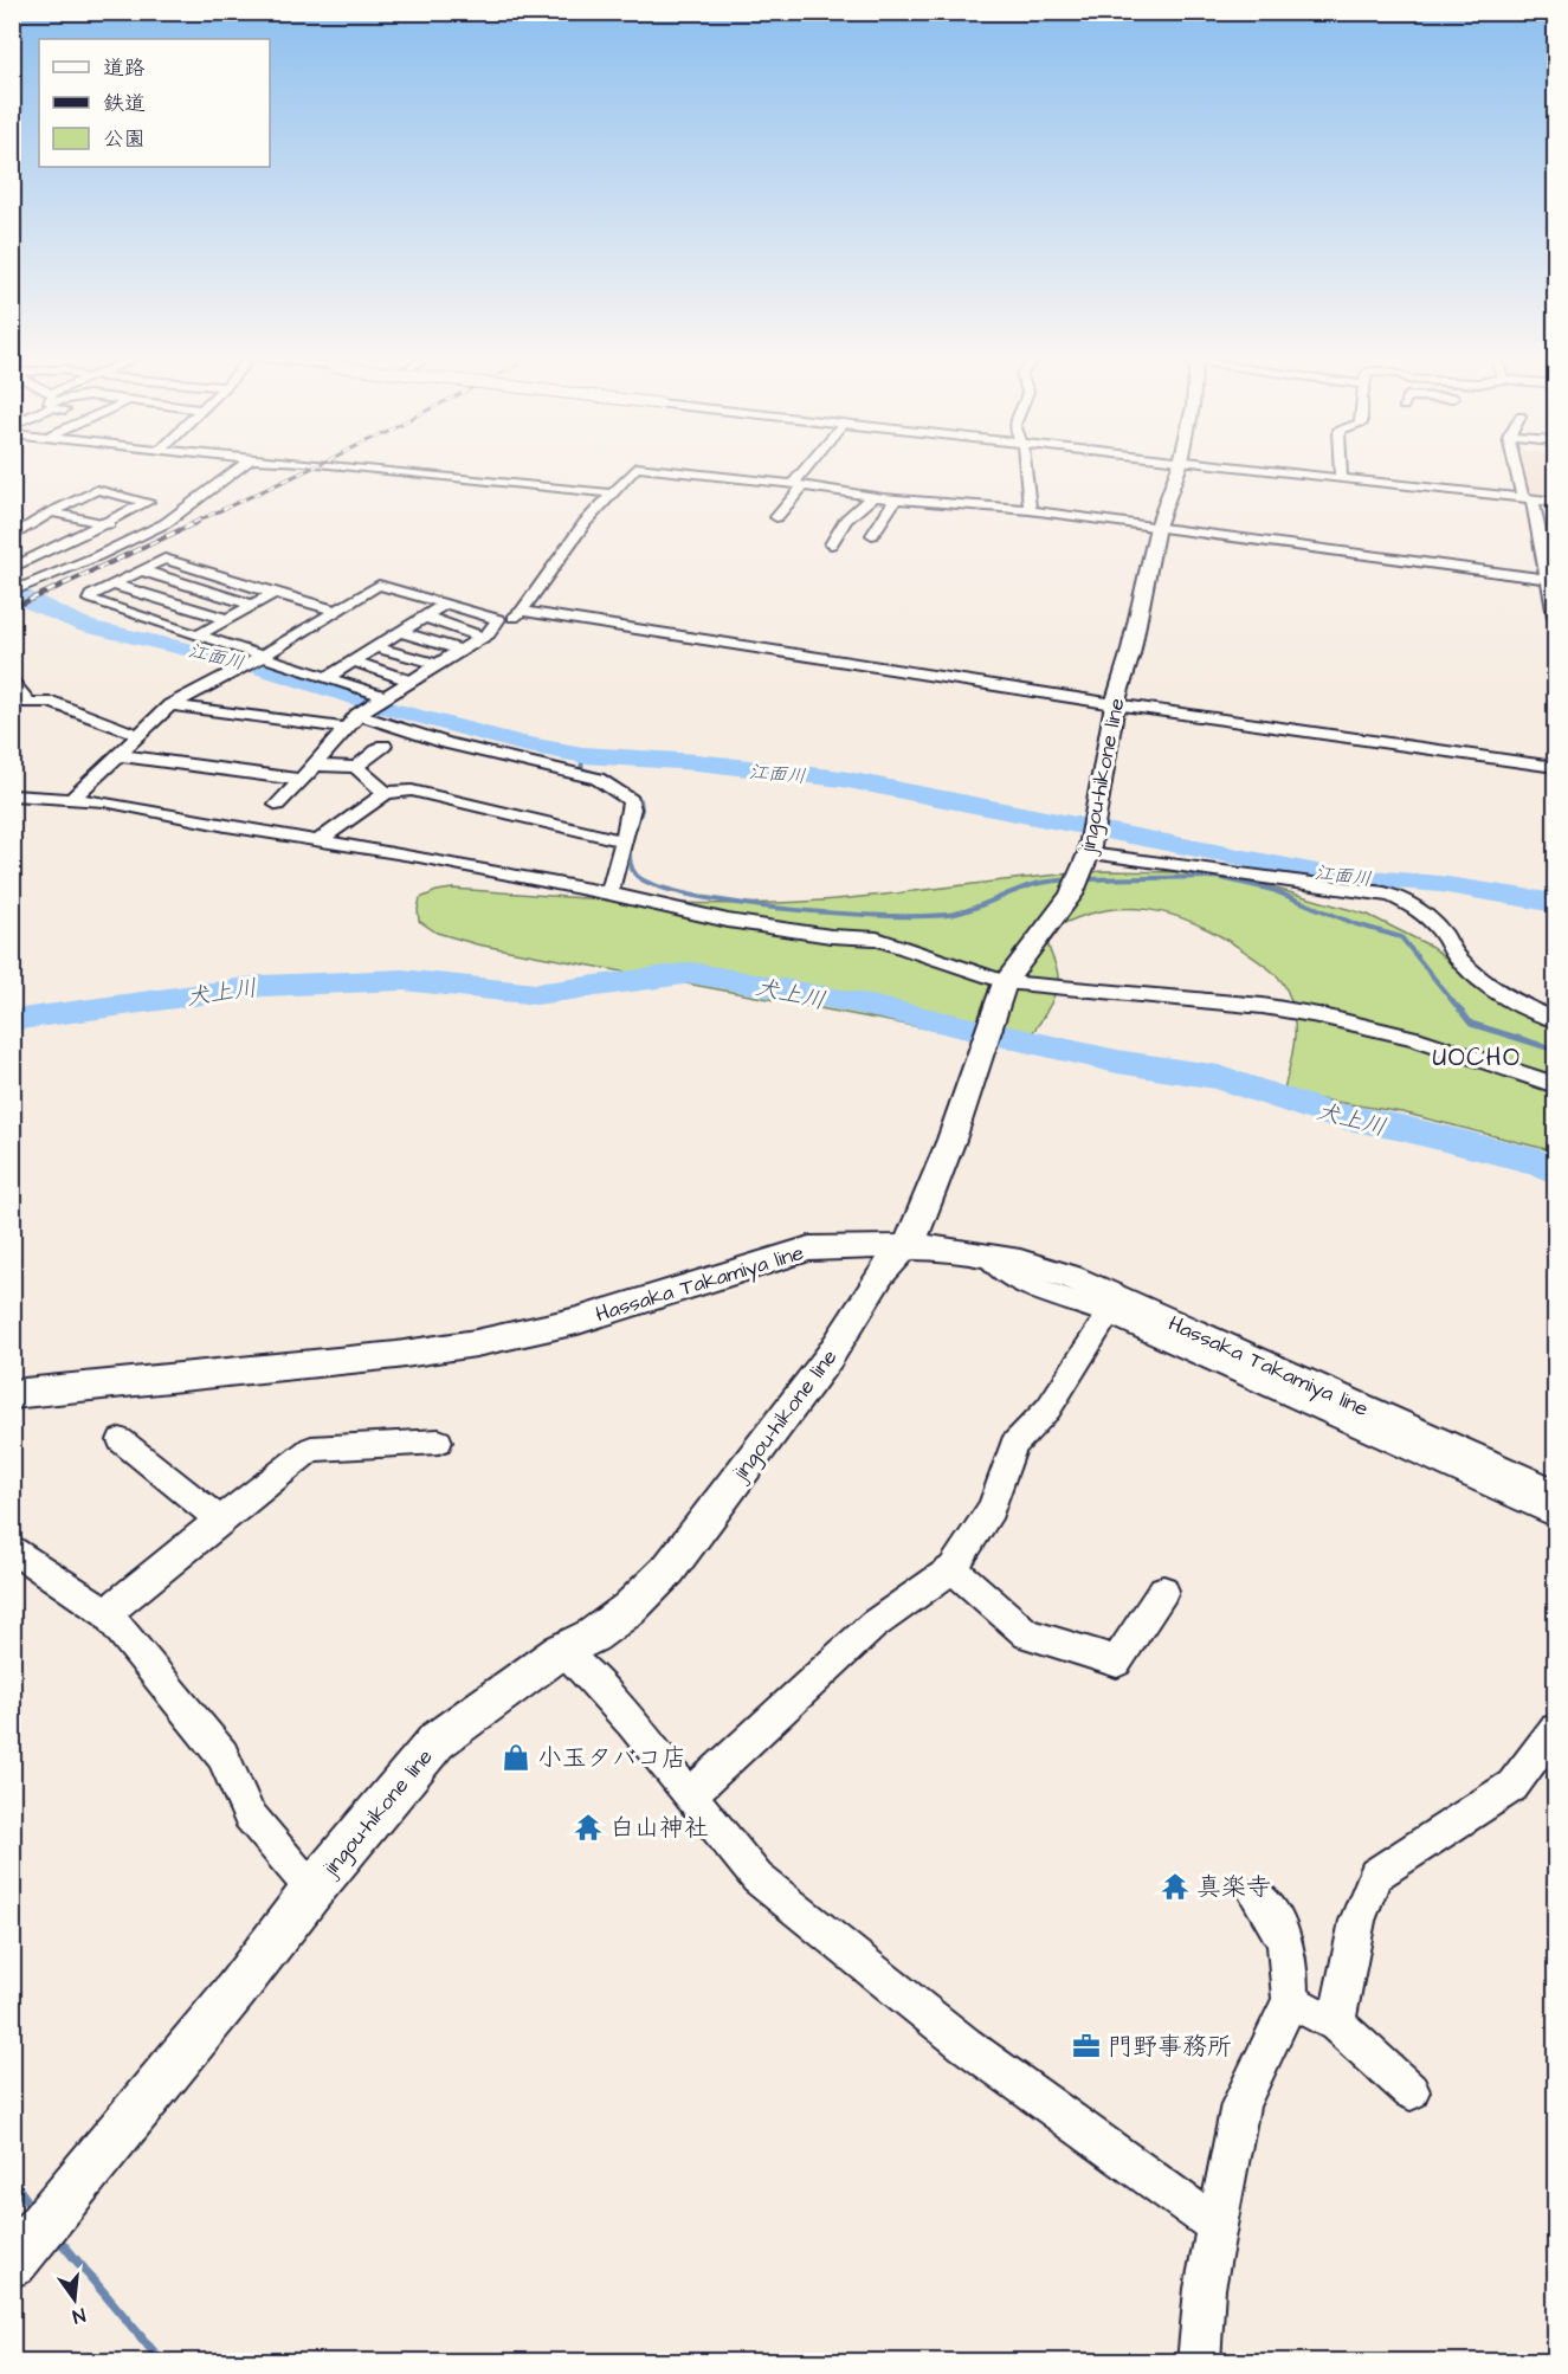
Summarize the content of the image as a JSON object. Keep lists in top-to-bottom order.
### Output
{
  "streets": {
    "main road": ["jingou-hikone line", "Hassaka Takamiya line"]
  },
  "crossings": [
    ["jingou-hikone line", "Hassaka Takamiya line"]
  ],
  "districts": ["UOCHO"],
  "water": ["江面川", "犬上川"],
  "places": {
    "shop": ["小玉タバコ店"],
    "temple": ["白山神社", "真楽寺"],
    "office": ["門野事務所"]
  },
  "legend": ["道路", "鉄道", "公園"],
  "north": "bottom"
}
